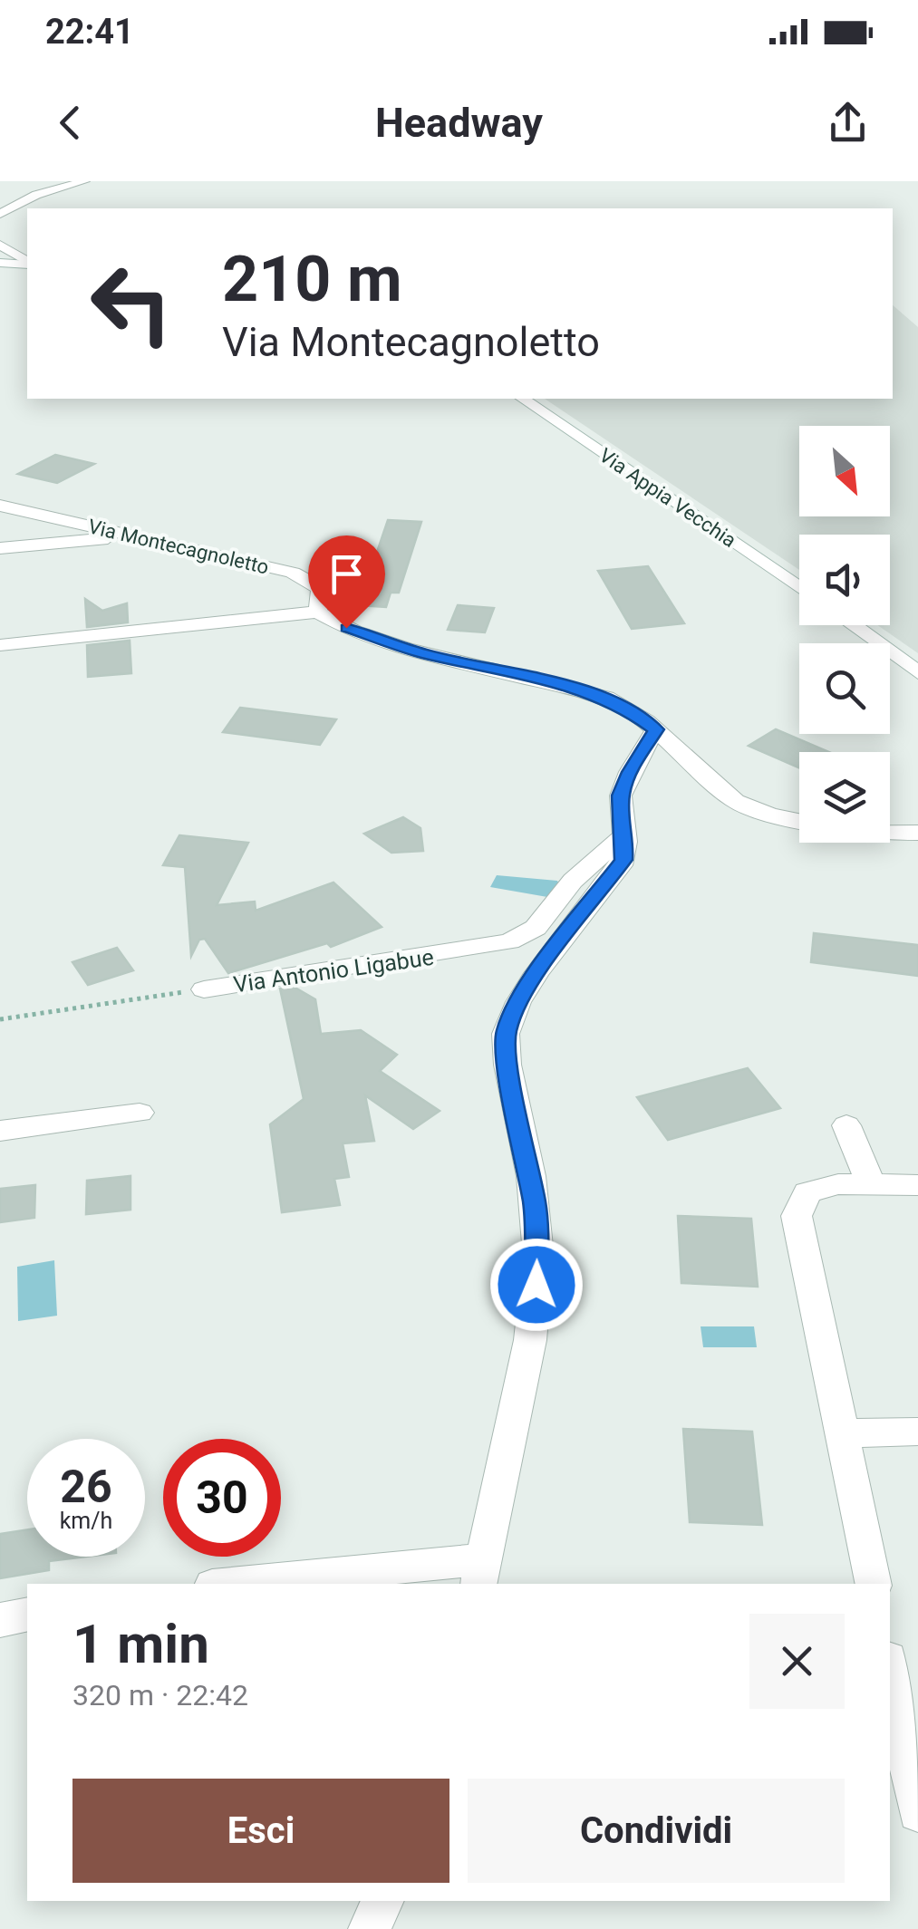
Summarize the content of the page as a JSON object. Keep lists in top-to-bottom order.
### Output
{
  "streets": {
    "street": ["Via Appia Vecchia", "Via Montecagnoletto", "Via Antonio Ligabue"]
  },
  "north": "bottom right",
  "page": {
    "status": "22:41",
    "header": "Headway",
    "turn": ["210 m", "Via Montecagnoletto"],
    "speed": "26 km/h",
    "limit": "30",
    "heading": ["1 min", "320 m · 22:42"],
    "buttons": ["Esci", "Condividi"]
  }
}
